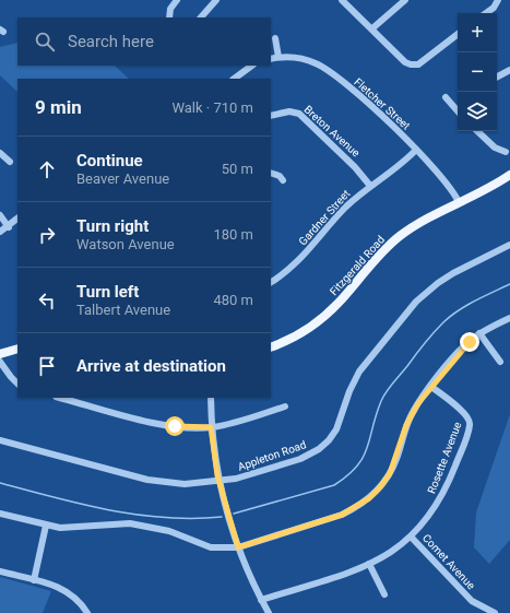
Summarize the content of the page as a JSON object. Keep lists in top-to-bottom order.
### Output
{
  "streets": {
    "main road": ["Fitzgerald Road"],
    "street": [
      "Fletcher Street",
      "Breton Avenue",
      "Gardner Street",
      "Appleton Road",
      "Rosette Avenue",
      "Comet Avenue"
    ]
  },
  "crossings": [
    ["Fletcher Street", "Gardner Street"],
    ["Fletcher Street", "Fitzgerald Road"],
    ["Breton Avenue", "Gardner Street"],
    ["Rosette Avenue", "Comet Avenue"]
  ],
  "page": {
    "map_buttons": ["+", "−"],
    "search": "Search here",
    "heading": ["9 min", "Walk · 710 m"],
    "list": [
      ["Continue", "Beaver Avenue", "50 m"],
      ["Turn right", "Watson Avenue", "180 m"],
      ["Turn left", "Talbert Avenue", "480 m"],
      "Arrive at destination"
    ]
  }
}
